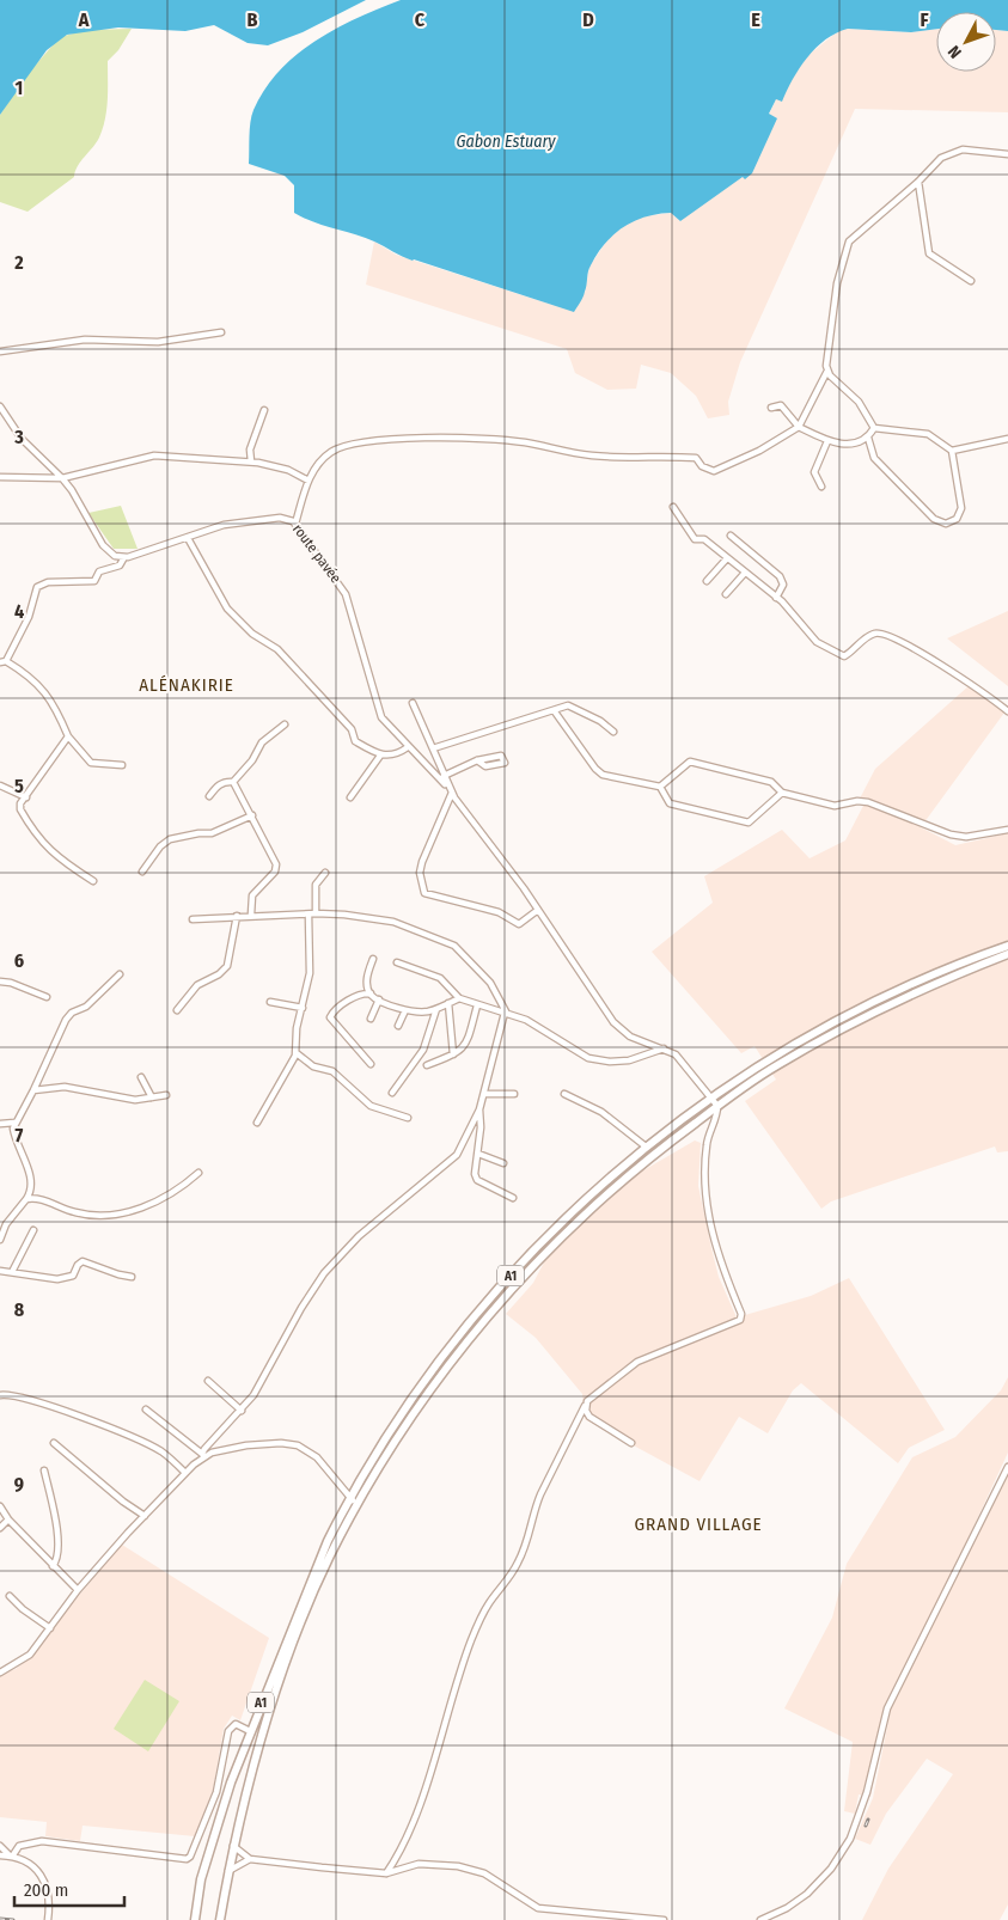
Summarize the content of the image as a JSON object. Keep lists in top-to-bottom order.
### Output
{
  "streets": {
    "highway": ["A1"],
    "street": ["route pavée"]
  },
  "districts": ["ALÉNAKIRIE", "GRAND VILLAGE"],
  "water": ["Gabon Estuary"],
  "scale_bar": "200 m",
  "north": "bottom left",
  "grid": {
    "columns": [
      "A",
      "B",
      "C",
      "D",
      "E",
      "F"
    ],
    "rows": [
      "1",
      "2",
      "3",
      "4",
      "5",
      "6",
      "7",
      "8",
      "9"
    ]
  }
}
